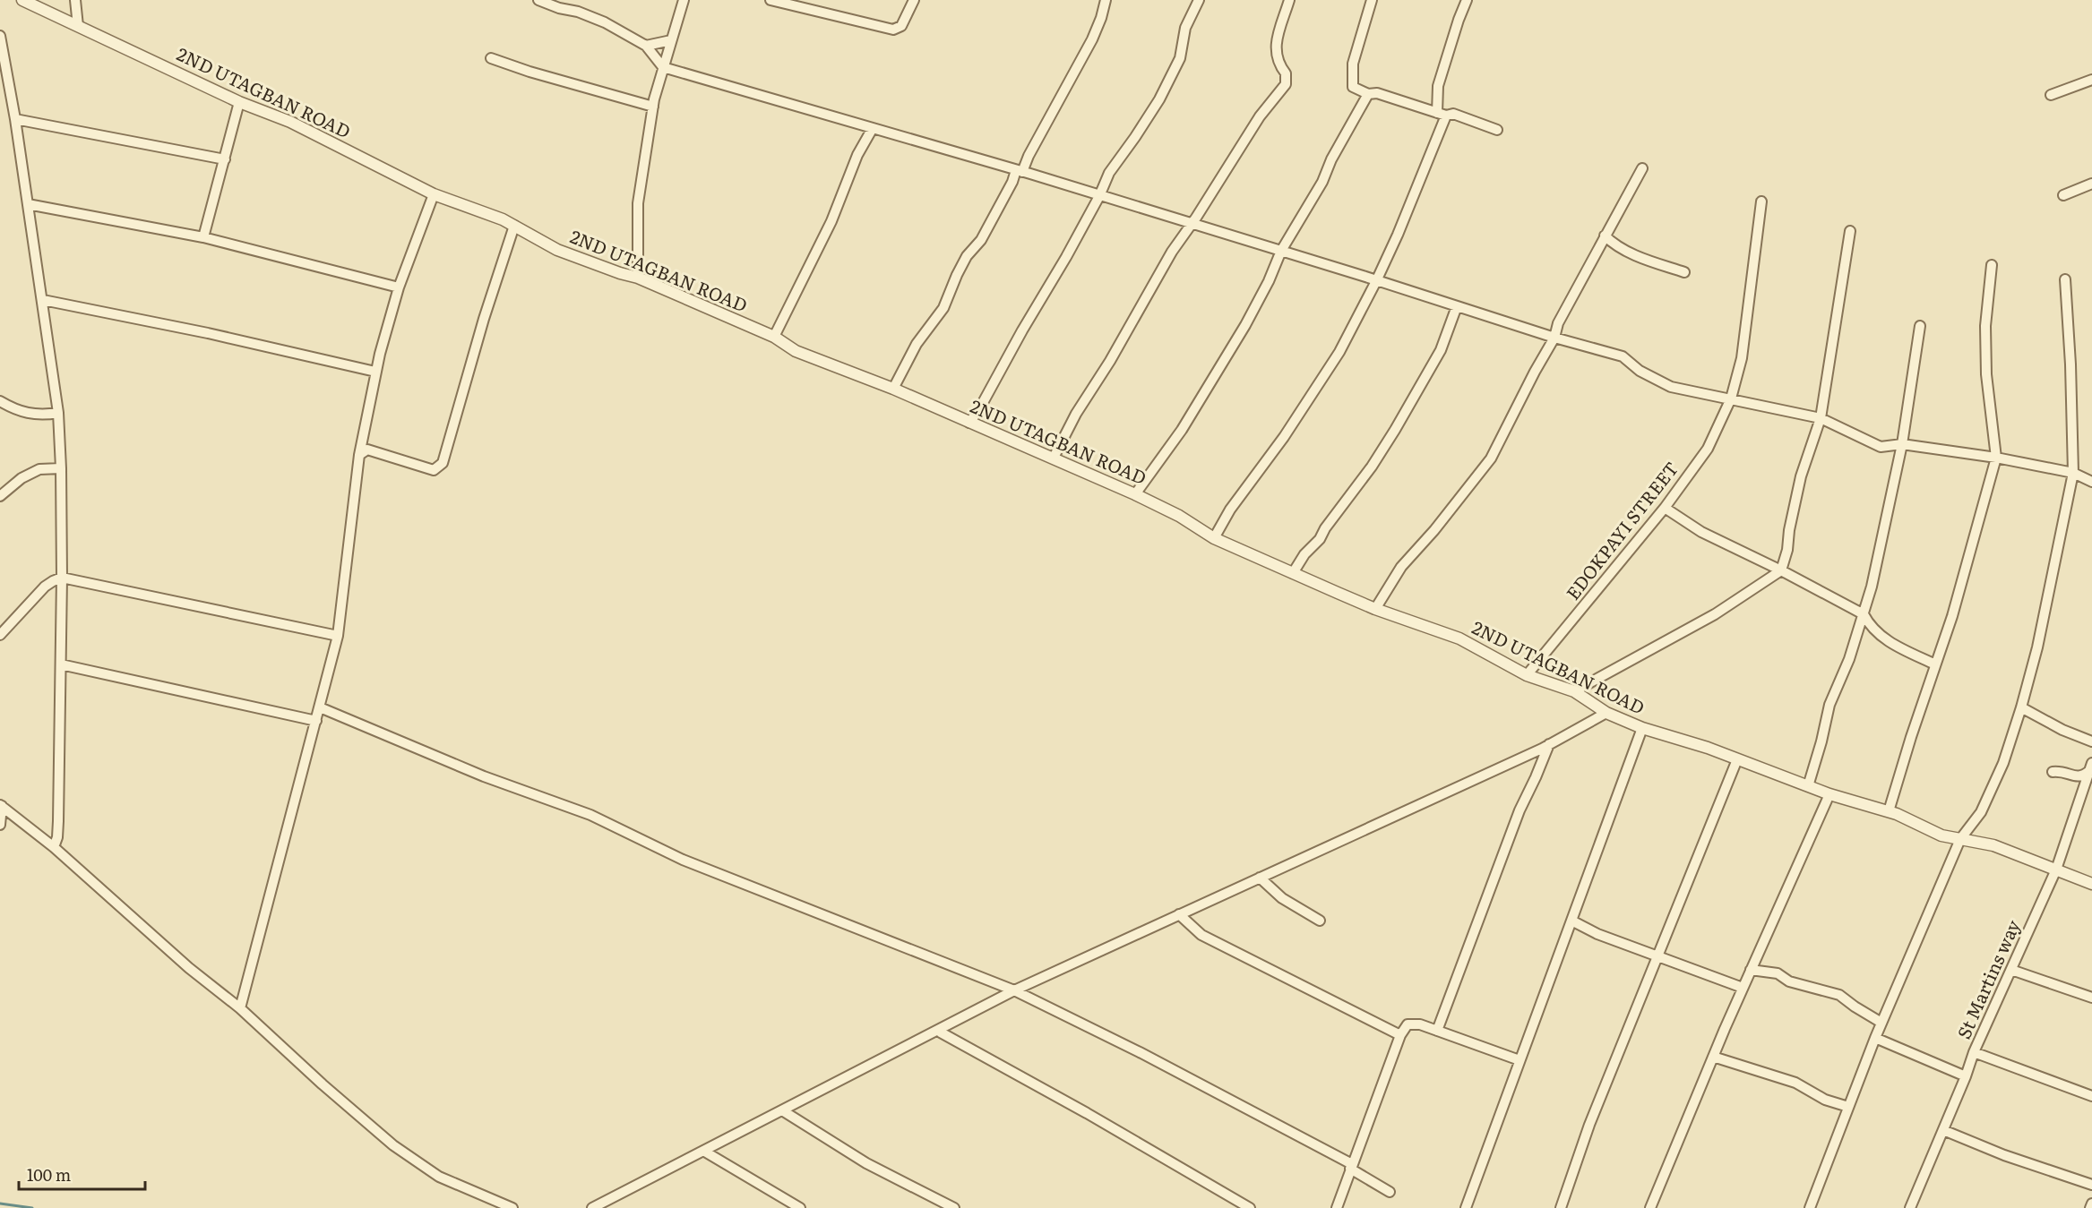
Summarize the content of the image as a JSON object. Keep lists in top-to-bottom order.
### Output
{
  "streets": {
    "street": ["2ND UTAGBAN ROAD", "EDOKPAYI STREET", "St Martins way"]
  },
  "crossings": [
    ["2ND UTAGBAN ROAD", "EDOKPAYI STREET"],
    ["2ND UTAGBAN ROAD", "St Martins way"]
  ],
  "scale_bar": "100 m"
}
